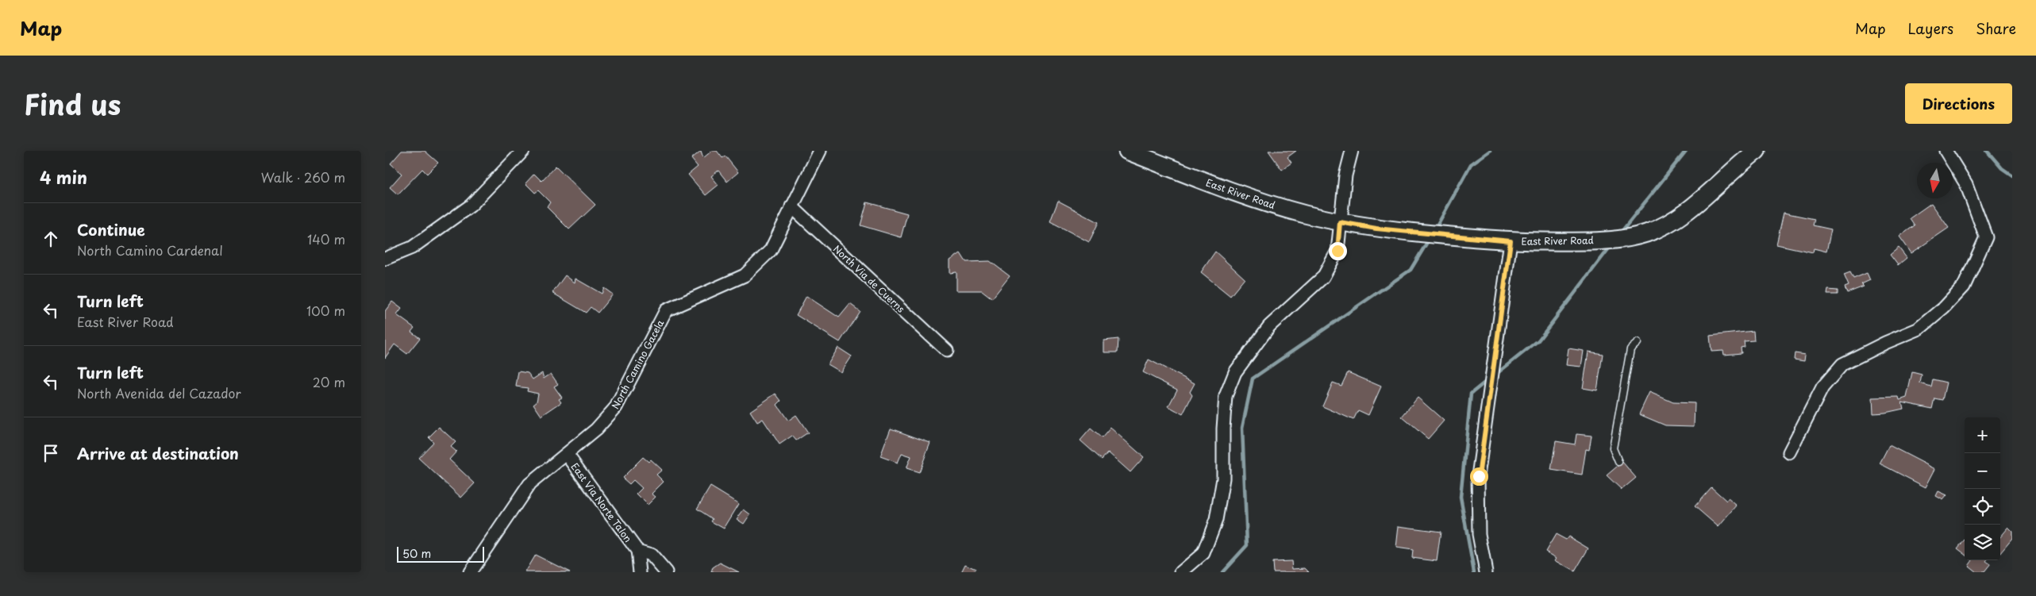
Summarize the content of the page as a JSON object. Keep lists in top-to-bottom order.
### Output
{
  "streets": {
    "street": [
      "East River Road",
      "North Via de Cuerns",
      "North Camino Gacela",
      "East Via Norte Talon"
    ]
  },
  "crossings": [
    ["North Via de Cuerns", "North Camino Gacela"],
    ["North Camino Gacela", "East Via Norte Talon"]
  ],
  "scale_bar": "50 m",
  "north": "bottom",
  "page": {
    "header": "Map",
    "nav": ["Map", "Layers", "Share"],
    "title": "Find us",
    "buttons": "Directions",
    "heading": ["4 min", "Walk · 260 m"],
    "list": [
      ["Continue", "North Camino Cardenal", "140 m"],
      ["Turn left", "East River Road", "100 m"],
      ["Turn left", "North Avenida del Cazador", "20 m"],
      "Arrive at destination"
    ],
    "map_buttons": ["+", "−"],
    "scale": "50 m"
  }
}
